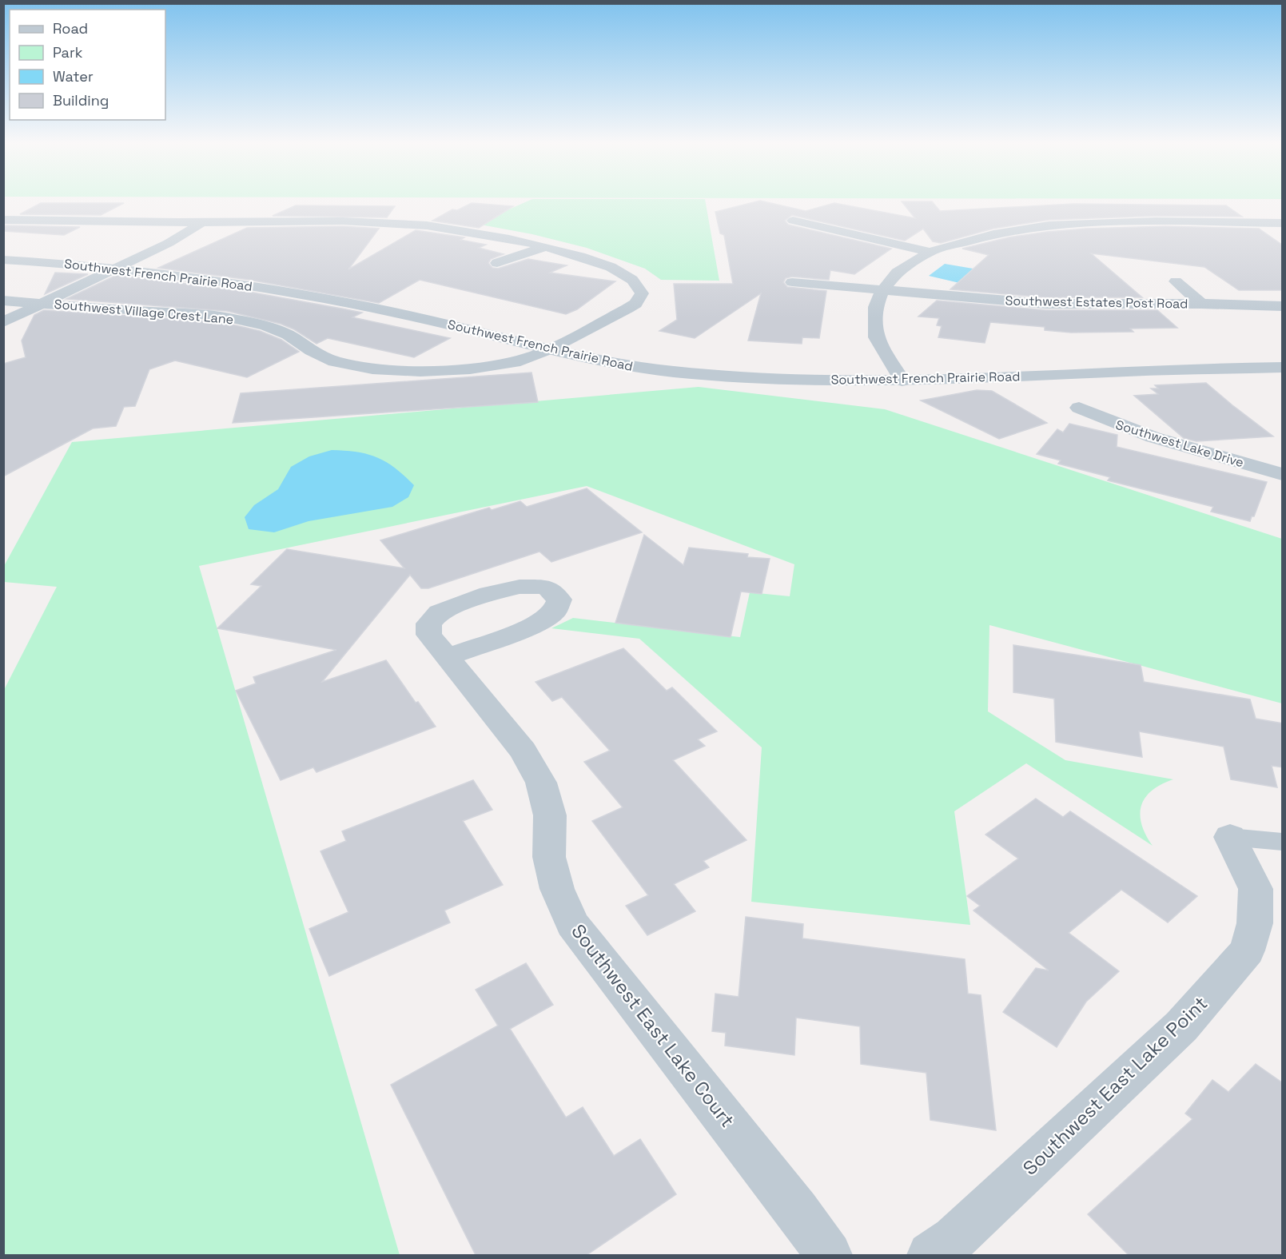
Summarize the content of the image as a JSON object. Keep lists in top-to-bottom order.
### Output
{
  "streets": {
    "street": [
      "Southwest French Prairie Road",
      "Southwest Estates Post Road",
      "Southwest Village Crest Lane",
      "Southwest Lake Drive",
      "Southwest East Lake Court",
      "Southwest East Lake Point"
    ]
  },
  "crossings": [
    ["Southwest French Prairie Road", "Southwest Village Crest Lane"]
  ],
  "legend": [
    "Road",
    "Park",
    "Water",
    "Building"
  ]
}
